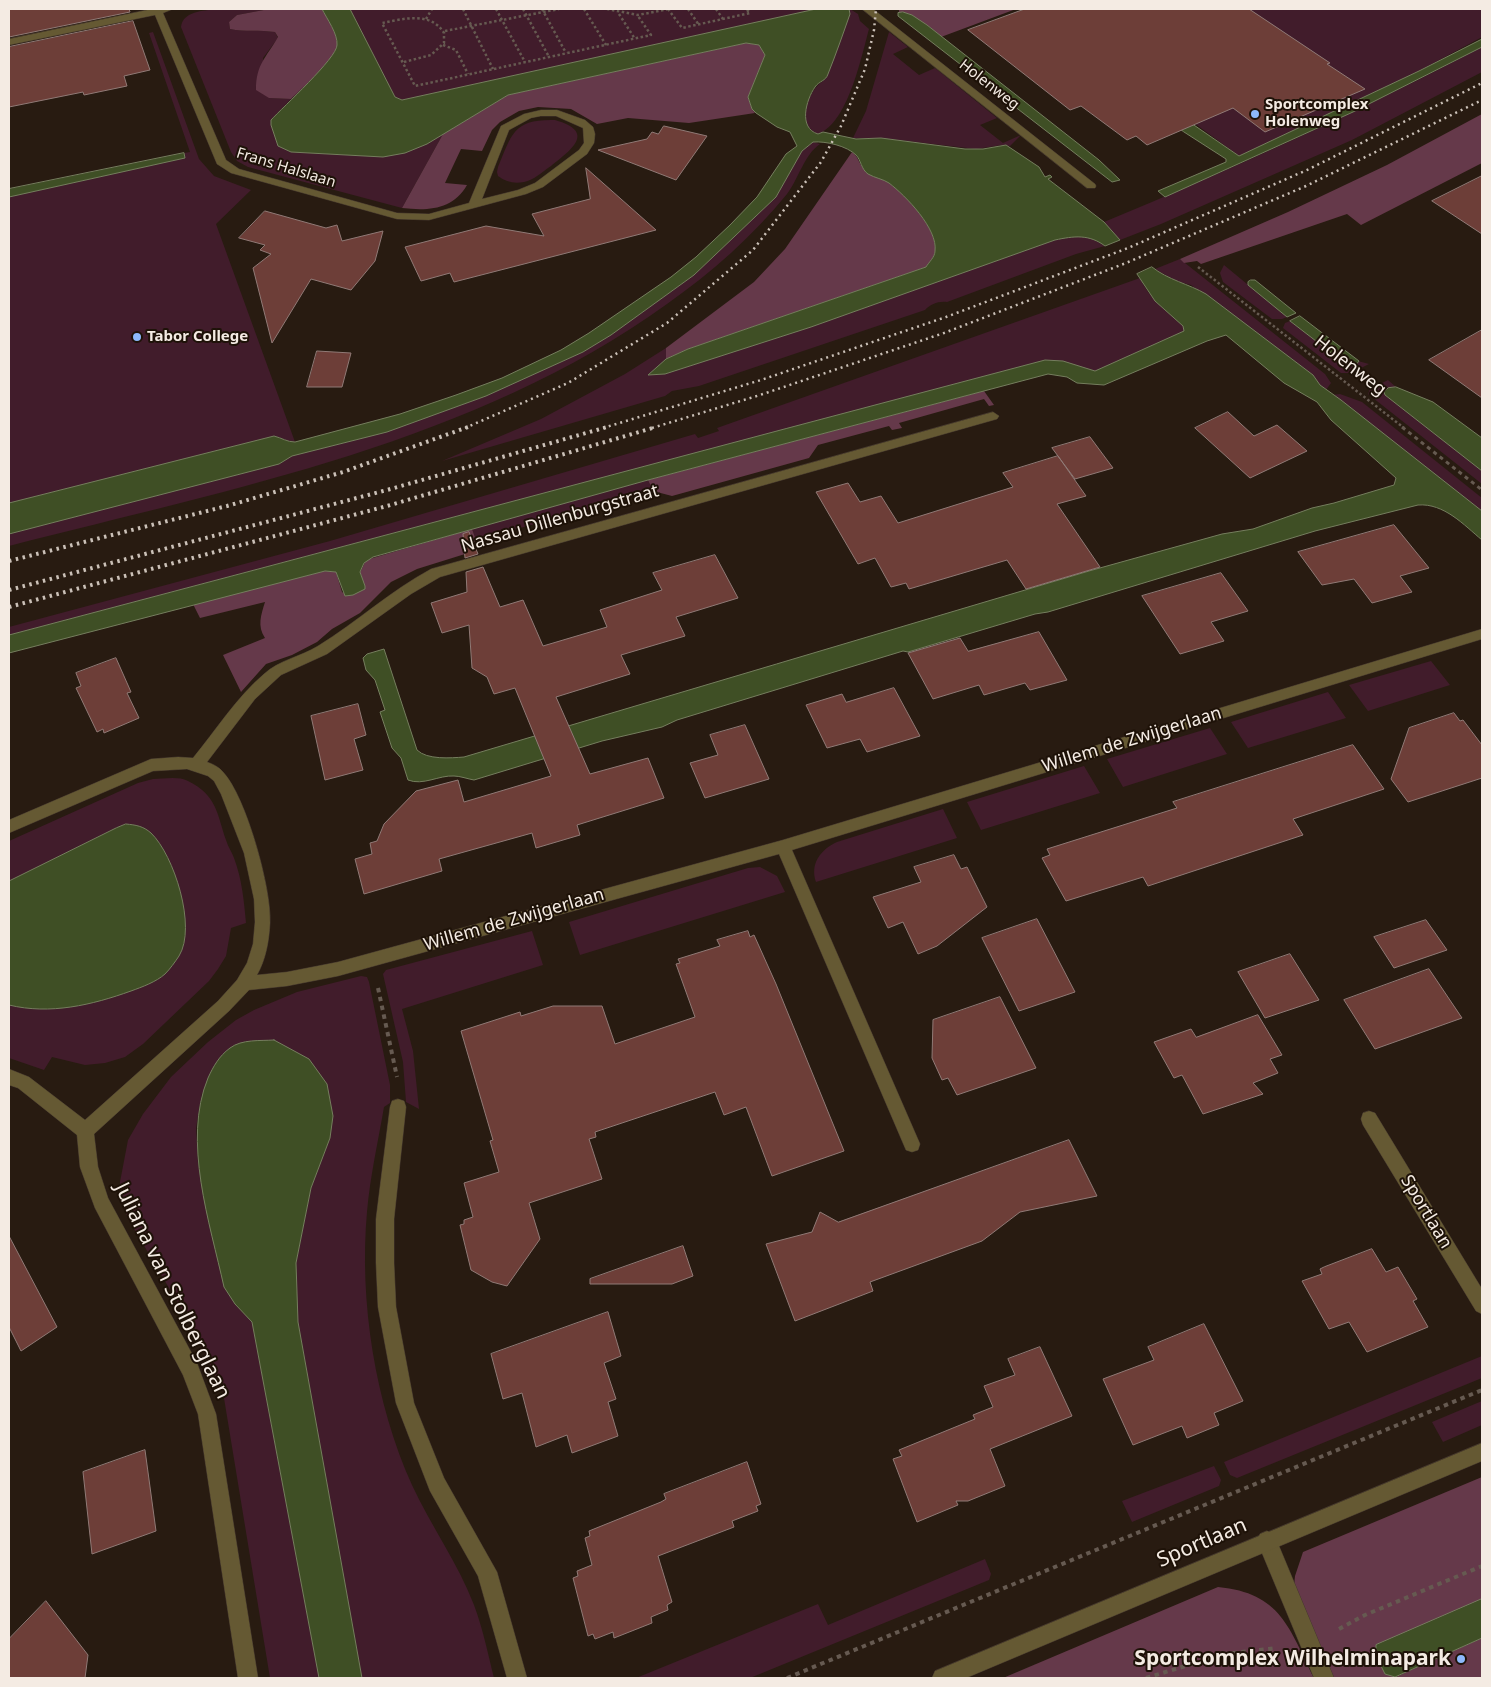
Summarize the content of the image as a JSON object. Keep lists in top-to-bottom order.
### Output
{
  "streets": {
    "street": [
      "Holenweg",
      "Frans Halslaan",
      "Nassau Dillenburgstraat",
      "Willem de Zwijgerlaan",
      "Sportlaan",
      "Juliana van Stolberglaan"
    ]
  },
  "places": ["Sportcomplex Holenweg", "Tabor College", "Sportcomplex Wilhelminapark"]
}
